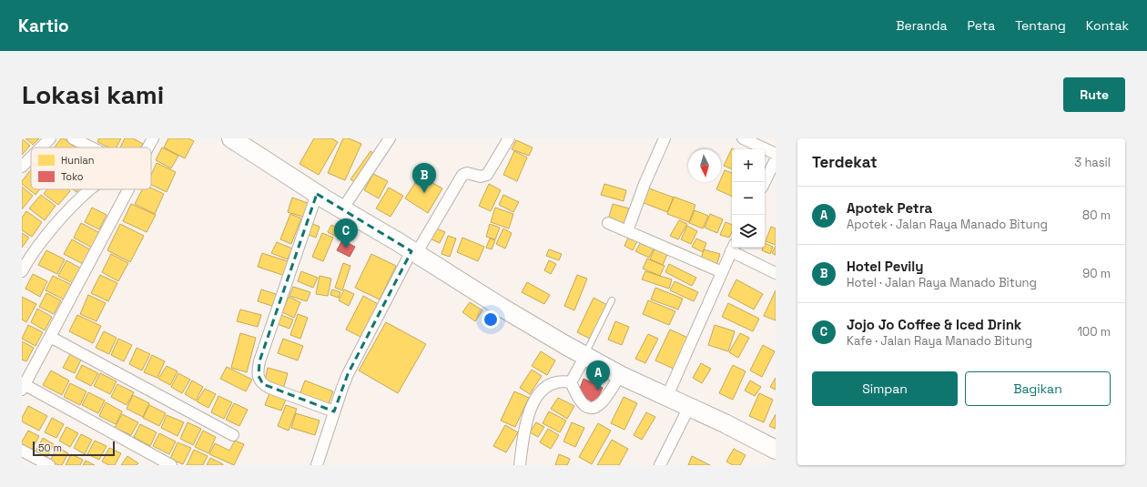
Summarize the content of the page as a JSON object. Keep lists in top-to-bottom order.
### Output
{
  "legend": ["Hunian", "Toko"],
  "scale_bar": "50 m",
  "north": "bottom",
  "page": {
    "header": "Kartio",
    "nav": [
      "Beranda",
      "Peta",
      "Tentang",
      "Kontak"
    ],
    "buttons": [
      "Rute",
      ["Simpan", "Bagikan"]
    ],
    "title": "Lokasi kami",
    "heading": ["Terdekat", "3 hasil"],
    "map_buttons": ["+", "−"],
    "pins": ["B", "C", "A"],
    "list": [
      {
        "mark": "A",
        "name": "Apotek Petra",
        "note": "Apotek · Jalan Raya Manado Bitung",
        "value": "80 m"
      },
      {
        "mark": "B",
        "name": "Hotel Pevily",
        "note": "Hotel · Jalan Raya Manado Bitung",
        "value": "90 m"
      },
      {
        "mark": "C",
        "name": "Jojo Jo Coffee & Iced Drink",
        "note": "Kafe · Jalan Raya Manado Bitung",
        "value": "100 m"
      }
    ],
    "scale": "50 m"
  }
}
